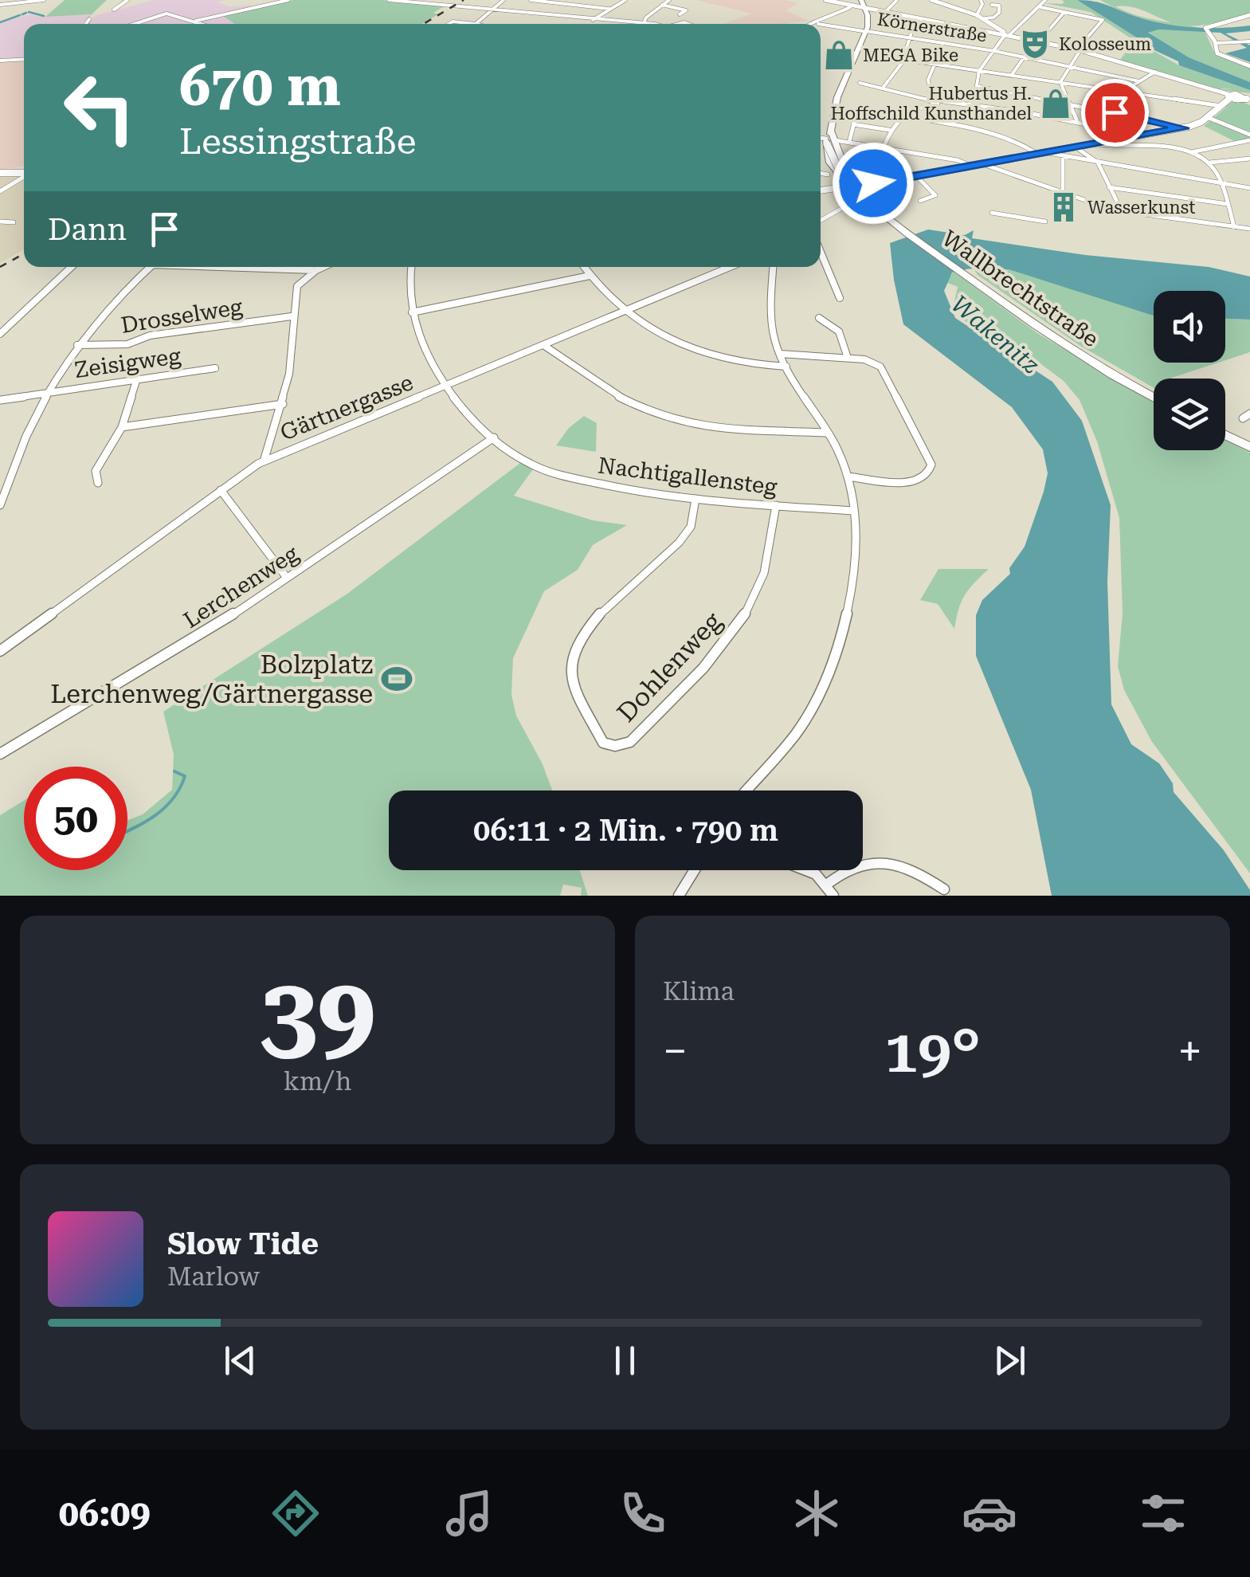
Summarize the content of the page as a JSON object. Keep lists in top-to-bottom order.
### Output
{
  "streets": {
    "main road": ["Wallbrechtstraße"],
    "street": [
      "Körnerstraße",
      "Drosselweg",
      "Zeisigweg",
      "Gärtnergasse",
      "Nachtigallensteg",
      "Lerchenweg",
      "Dohlenweg"
    ]
  },
  "crossings": [
    ["Gärtnergasse", "Nachtigallensteg"],
    ["Nachtigallensteg", "Lerchenweg"],
    ["Nachtigallensteg", "Dohlenweg"]
  ],
  "water": ["Wakenitz"],
  "places": {
    "theatre": ["Kolosseum"],
    "shop": ["MEGA Bike", "Hubertus H. Hoffschild Kunsthandel"],
    "building": ["Wasserkunst"],
    "sports": ["Bolzplatz Lerchenweg/Gärtnergasse"]
  },
  "page": {
    "turn": ["670 m", "Lessingstraße"],
    "then": "Dann",
    "limit": "50",
    "trip": "06:11 · 2 Min. · 790 m",
    "tile": [
      ["39", "km/h"],
      "Klima"
    ],
    "heat": ["−", "19°", "+"],
    "song": ["Slow Tide", "Marlow"],
    "tabs": "06:09"
  }
}
